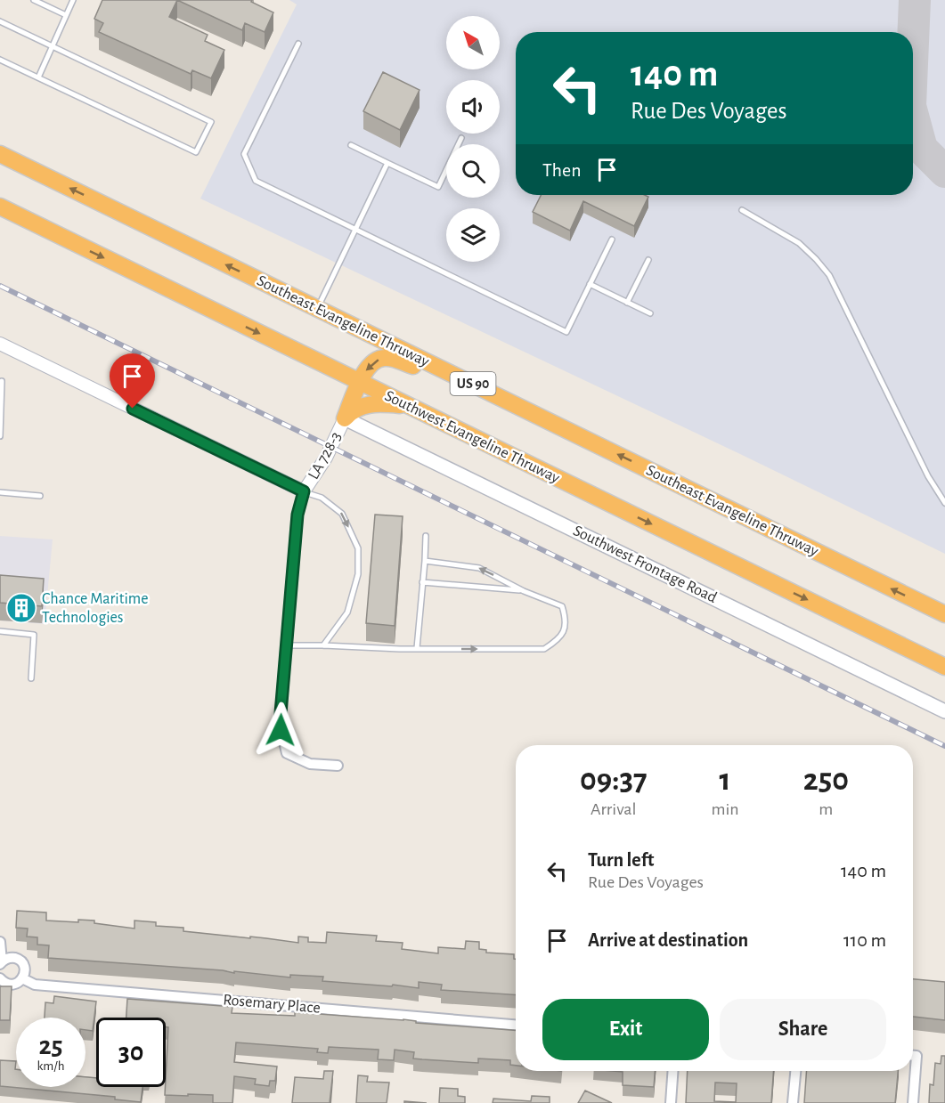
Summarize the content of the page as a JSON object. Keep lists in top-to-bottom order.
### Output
{
  "streets": {
    "highway": ["Southeast Evangeline Thruway", "US 90", "Southwest Evangeline Thruway"],
    "main road": ["Southwest Frontage Road"],
    "street": ["LA 728-3", "Rosemary Place"]
  },
  "crossings": [
    ["LA 728-3", "Southwest Frontage Road"]
  ],
  "one_way": ["Southeast Evangeline Thruway", "Southwest Evangeline Thruway"],
  "places": {
    "building": ["Chance Maritime Technologies"]
  },
  "north": "top left",
  "page": {
    "turn": ["140 m", "Rue Des Voyages"],
    "then": "Then",
    "eta": [
      "09:37",
      "Arrival",
      "1",
      "min",
      "250",
      "m"
    ],
    "list": [
      {
        "name": "Turn left",
        "note": "Rue Des Voyages",
        "value": "140 m"
      },
      {
        "name": "Arrive at destination",
        "value": "110 m"
      }
    ],
    "buttons": ["Exit", "Share"],
    "speed": "25 km/h",
    "limit": "30"
  }
}
